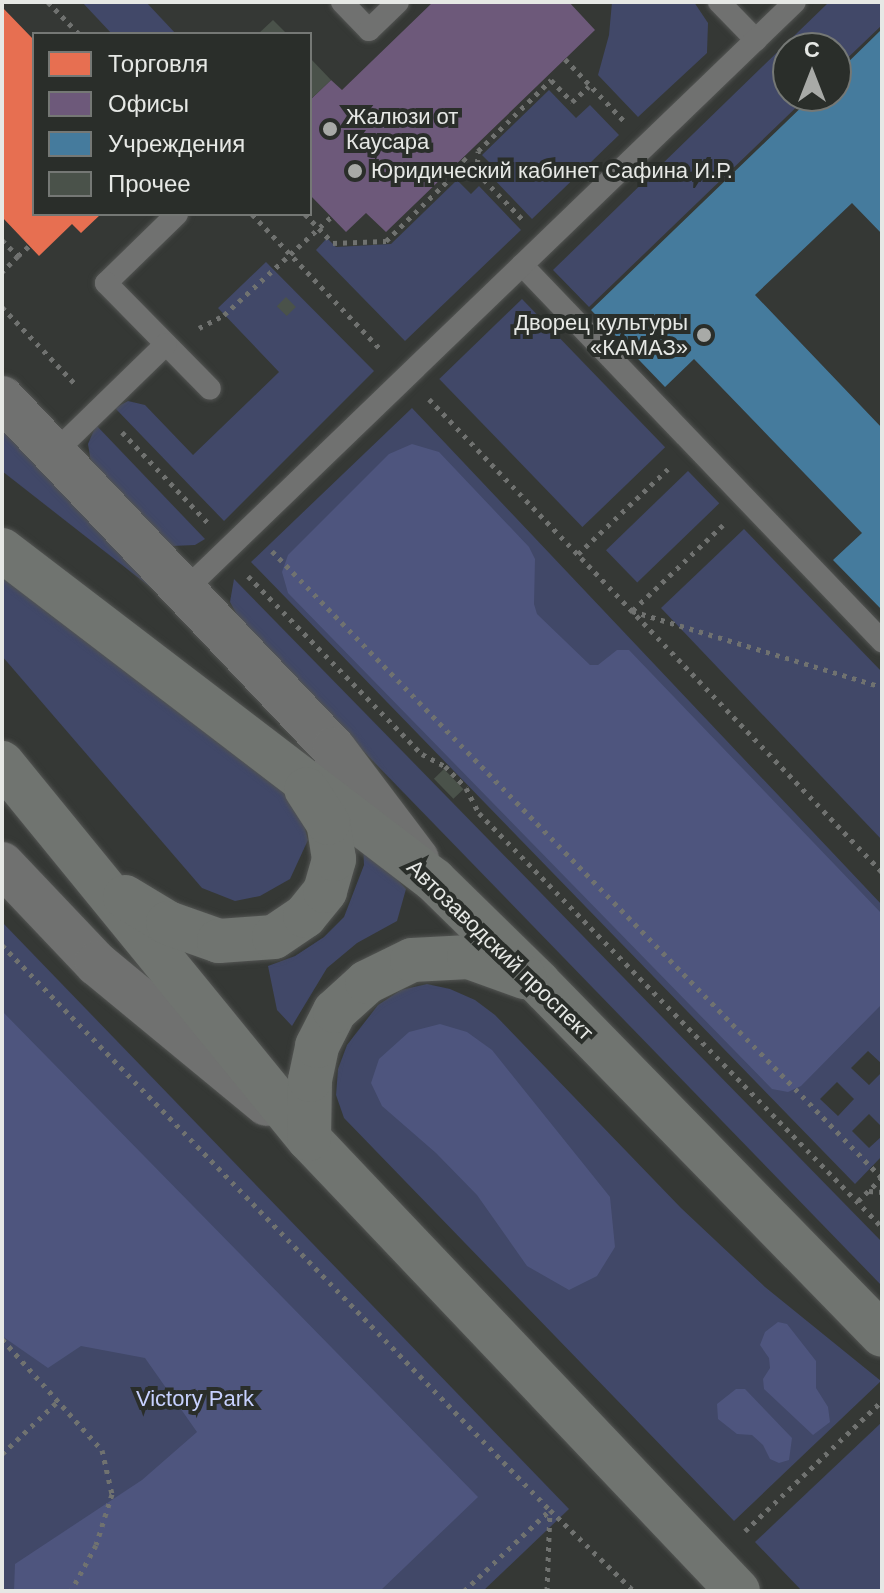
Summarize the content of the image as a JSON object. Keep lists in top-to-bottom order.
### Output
{
  "streets": {
    "street": ["Автозаводский проспект"]
  },
  "parks": ["Victory Park"],
  "places": ["Жалюзи от Каусара", "Юридический кабинет Сафина И.Р.", "Дворец культуры «КАМАЗ»"],
  "legend": [
    "Торговля",
    "Офисы",
    "Учреждения",
    "Прочее"
  ],
  "north": "top"
}
